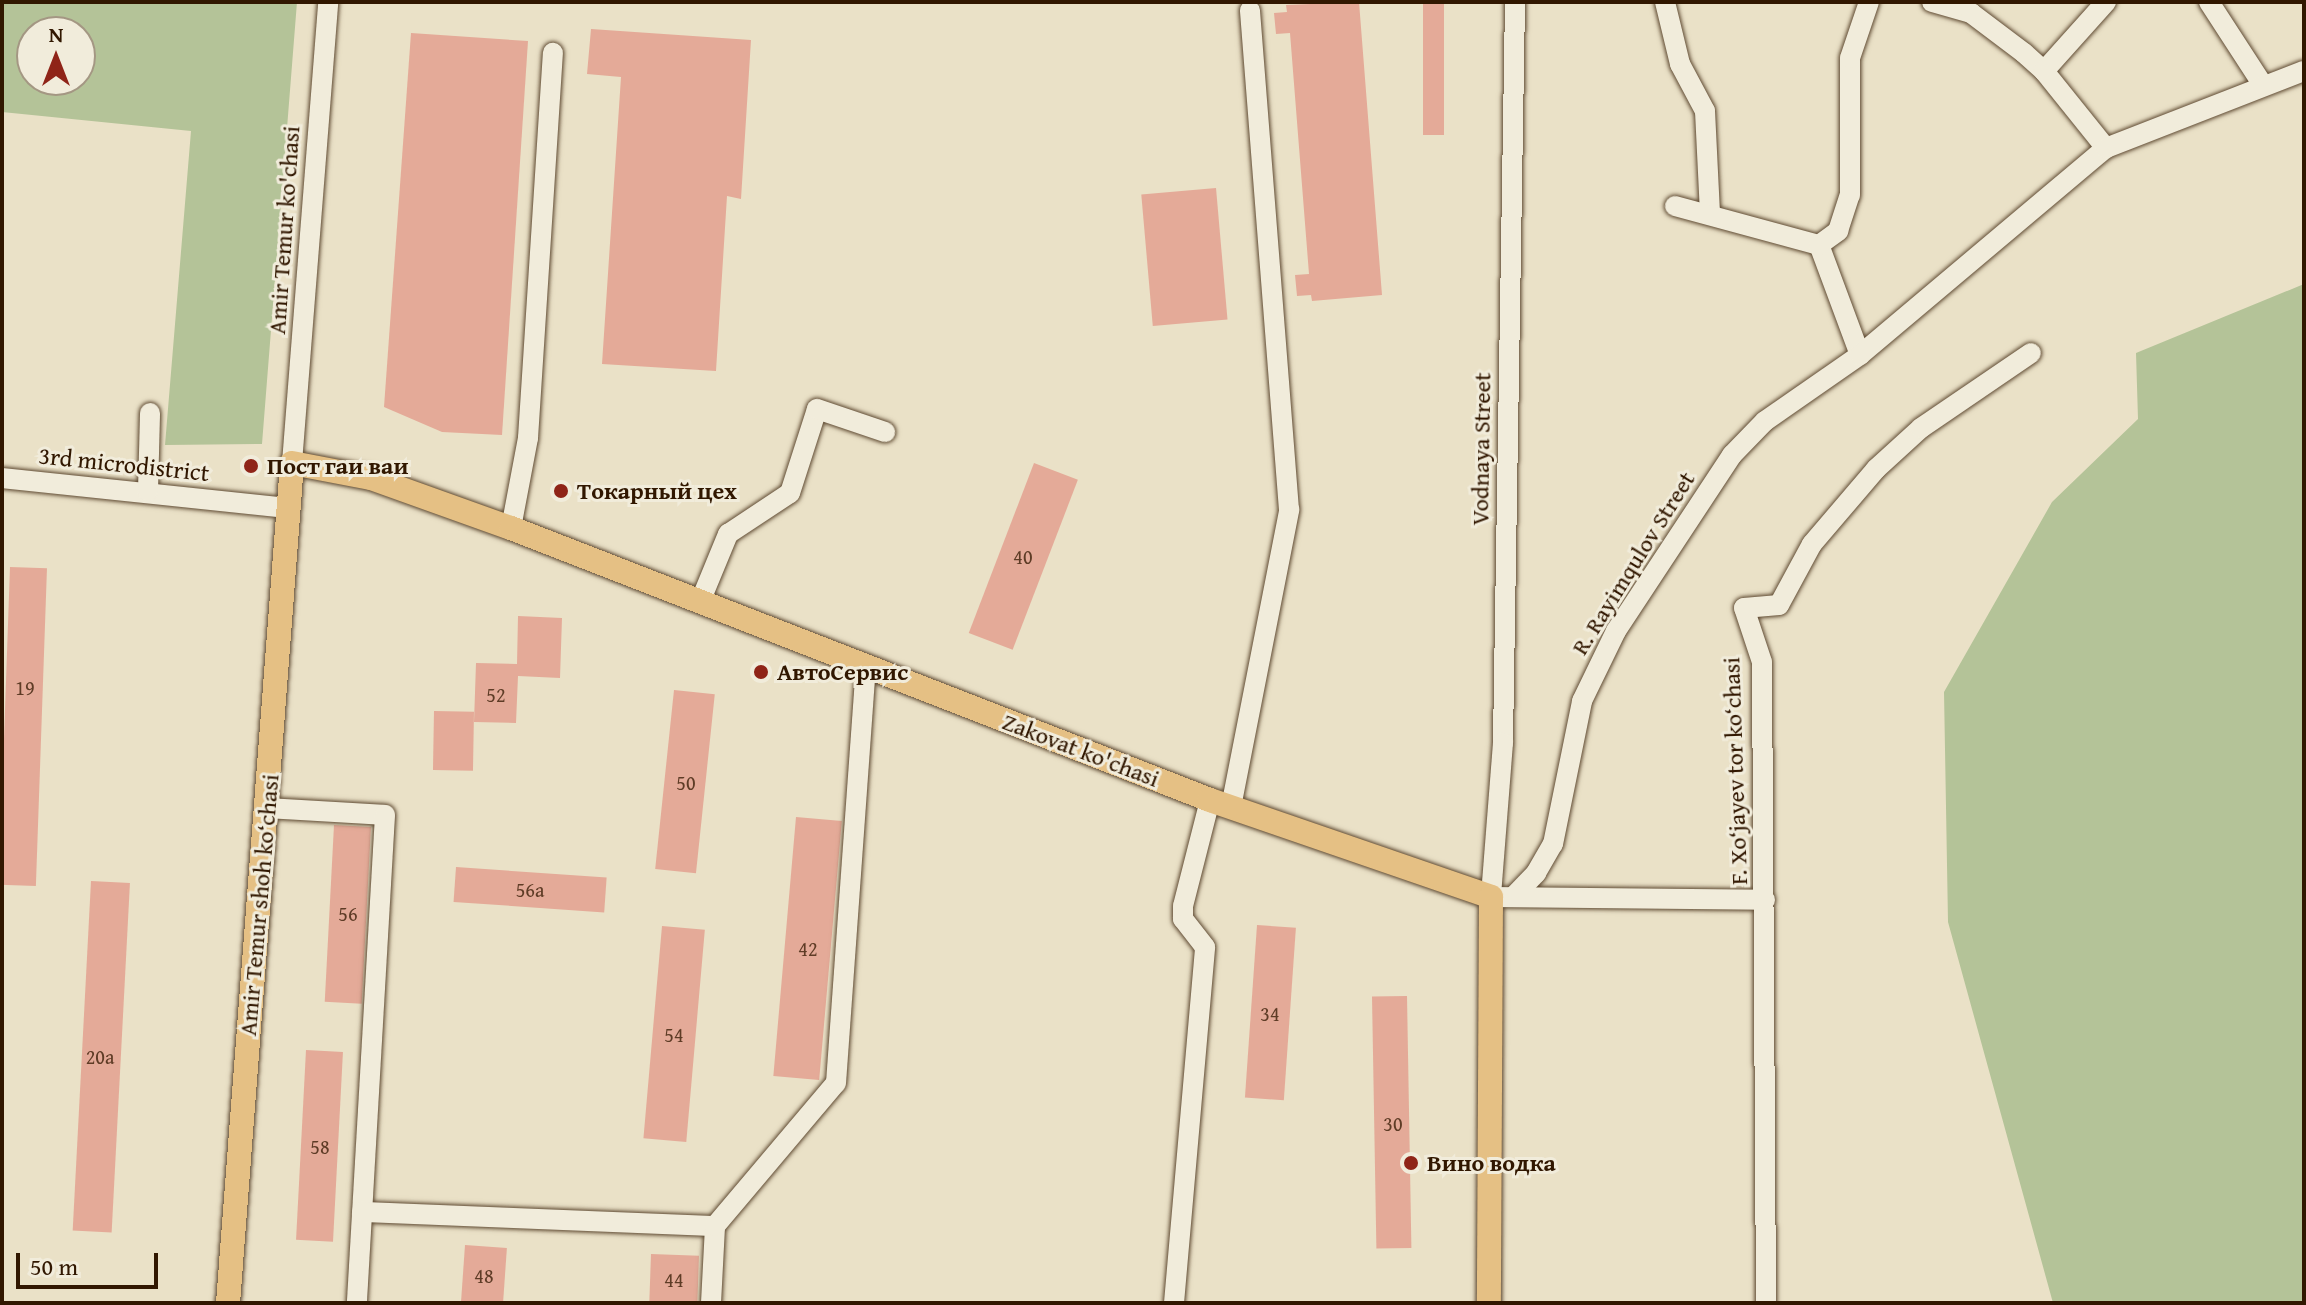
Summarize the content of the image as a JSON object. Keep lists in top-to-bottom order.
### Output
{
  "streets": {
    "main road": ["Zakovat ko'chasi", "Amir Temur shoh ko‘chasi"],
    "street": [
      "Amir Temur ko'chasi",
      "Vodnaya Street",
      "3rd microdistrict",
      "R. Rayimqulov Street",
      "F. Xo‘jayev tor ko‘chasi"
    ]
  },
  "crossings": [
    ["Amir Temur ko'chasi", "Zakovat ko'chasi"],
    ["Amir Temur ko'chasi", "Amir Temur shoh ko‘chasi"],
    ["Vodnaya Street", "R. Rayimqulov Street"],
    ["Vodnaya Street", "Zakovat ko'chasi"],
    ["Vodnaya Street", "F. Xo‘jayev tor ko‘chasi"],
    ["3rd microdistrict", "Amir Temur shoh ko‘chasi"],
    ["R. Rayimqulov Street", "Zakovat ko'chasi"],
    ["R. Rayimqulov Street", "F. Xo‘jayev tor ko‘chasi"],
    ["Zakovat ko'chasi", "F. Xo‘jayev tor ko‘chasi"],
    ["Zakovat ko'chasi", "Amir Temur shoh ko‘chasi"]
  ],
  "places": [
    "Пост гаи ваи",
    "Токарный цех",
    "АвтоСервис",
    "Вино водка"
  ],
  "house_numbers": [
    "40",
    "19",
    "52",
    "50",
    "56a",
    "56",
    "42",
    "34",
    "54",
    "20a",
    "30",
    "58",
    "48",
    "44"
  ],
  "scale_bar": "50 m",
  "north": "top"
}
